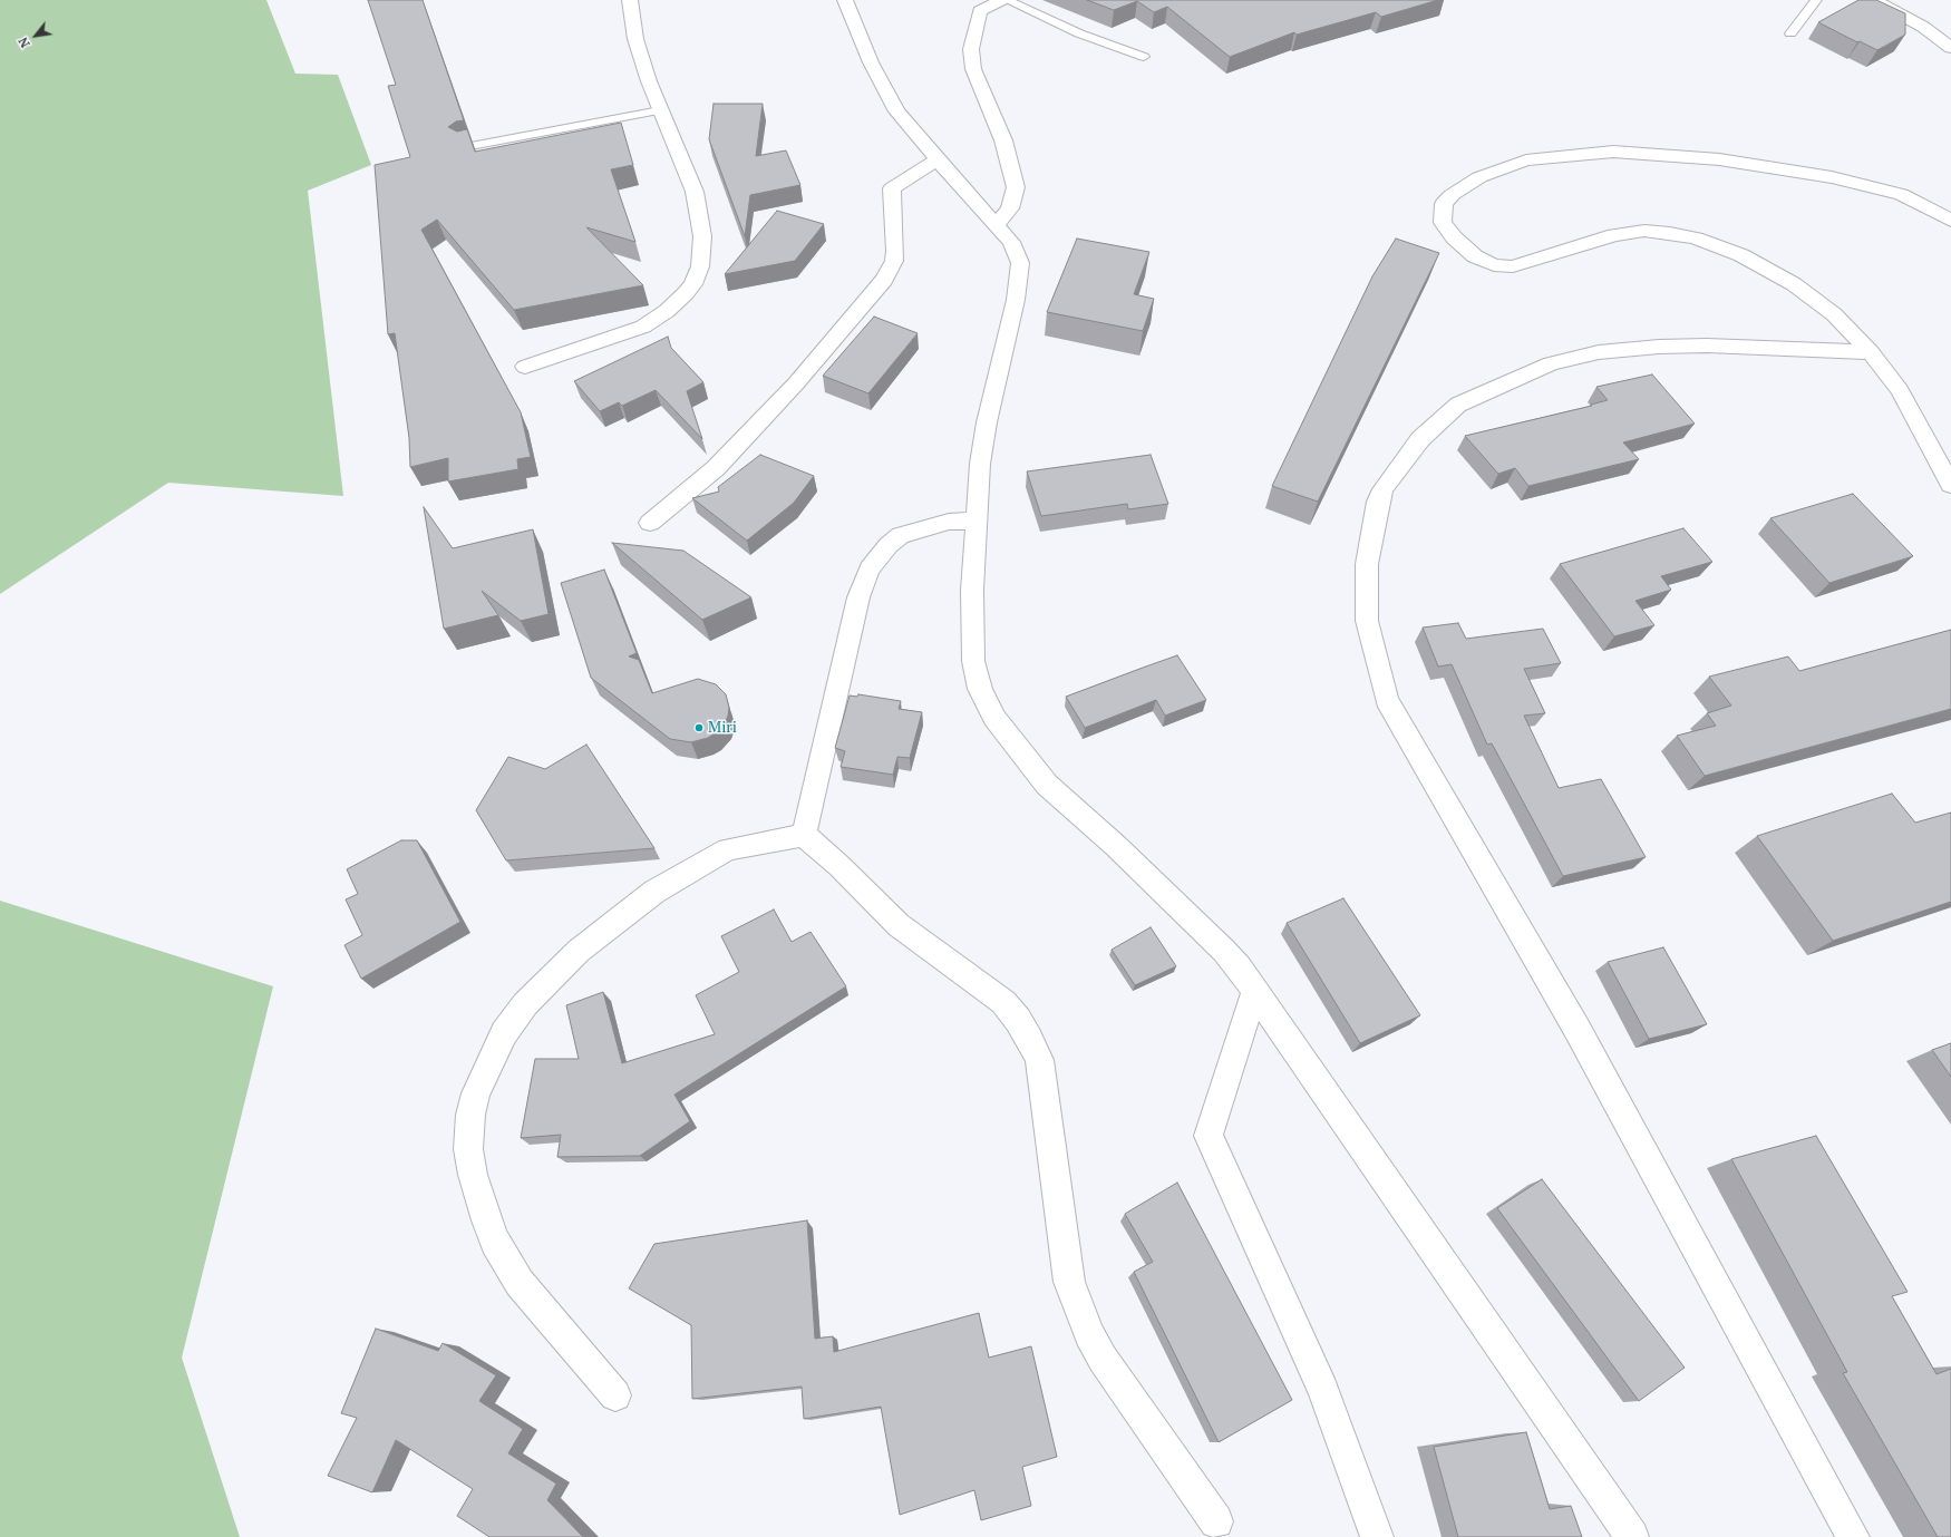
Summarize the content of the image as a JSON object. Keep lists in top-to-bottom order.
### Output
{
  "places": ["Miri"],
  "north": "bottom left"
}
